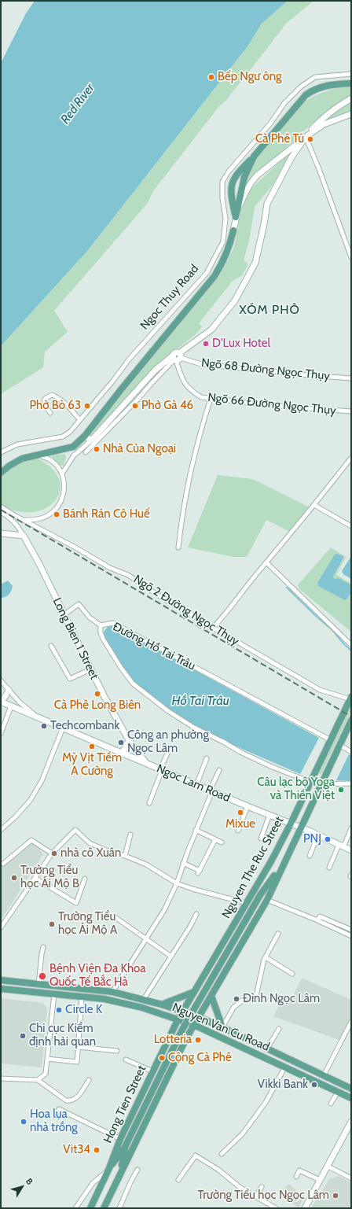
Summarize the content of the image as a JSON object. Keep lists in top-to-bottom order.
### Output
{
  "streets": {
    "main road": [
      "Ngoc Thuy Road",
      "Long Bien 1 Street",
      "Ngoc Lam Road",
      "Nguyen The Ruc Street",
      "Nguyen Van Cu Road",
      "Hong Tien Street"
    ],
    "street": [
      "Ngõ 68 Đường Ngọc Thụy",
      "Ngõ 66 Đường Ngọc Thụy",
      "Ngõ 2 Đường Ngọc Thụy",
      "Đường Hồ Tai Trâu"
    ]
  },
  "crossings": [
    ["Ngõ 68 Đường Ngọc Thụy", "Ngõ 66 Đường Ngọc Thụy"],
    ["Ngõ 2 Đường Ngọc Thụy", "Long Bien 1 Street"],
    ["Ngõ 2 Đường Ngọc Thụy", "Nguyen The Ruc Street"],
    ["Long Bien 1 Street", "Ngoc Lam Road"],
    ["Đường Hồ Tai Trâu", "Nguyen The Ruc Street"],
    ["Ngoc Lam Road", "Nguyen The Ruc Street"],
    ["Nguyen The Ruc Street", "Nguyen Van Cu Road"],
    ["Nguyen The Ruc Street", "Hong Tien Street"],
    ["Nguyen Van Cu Road", "Hong Tien Street"]
  ],
  "districts": ["XÓM PHÔ"],
  "water": ["Red River", "Hồ Tai Trâu"],
  "places": [
    "Bếp Ngư ông",
    "Cà Phê Tú",
    "D'Lux Hotel",
    "Phở Bò 63",
    "Phở Gà 46",
    "Nhà Của Ngoại",
    "Bánh Rán Cô Huế",
    "Cà Phê Long Biên",
    "Techcombank",
    "Công an phường Ngọc Lâm",
    "Mỳ Vịt Tiềm A Cường",
    "Câu lạc bộ Yoga và Thiền Việt",
    "Mixue",
    "PNJ",
    "nhà cô Xuân",
    "Trường Tiểu học Ái Mộ B",
    "Trường Tiểu học Ái Mộ A",
    "Bệnh Viện Đa Khoa Quốc Tế Bắc Hà",
    "Đình Ngọc Lâm",
    "Circle K",
    "Chi cục Kiểm định hải quan",
    "Lotteria",
    "Cộng Cà Phê",
    "Vikki Bank",
    "Hoa lụa nhà trồng",
    "Vit34",
    "Trường Tiểu học Ngọc Lâm"
  ],
  "north": "top right"
}
